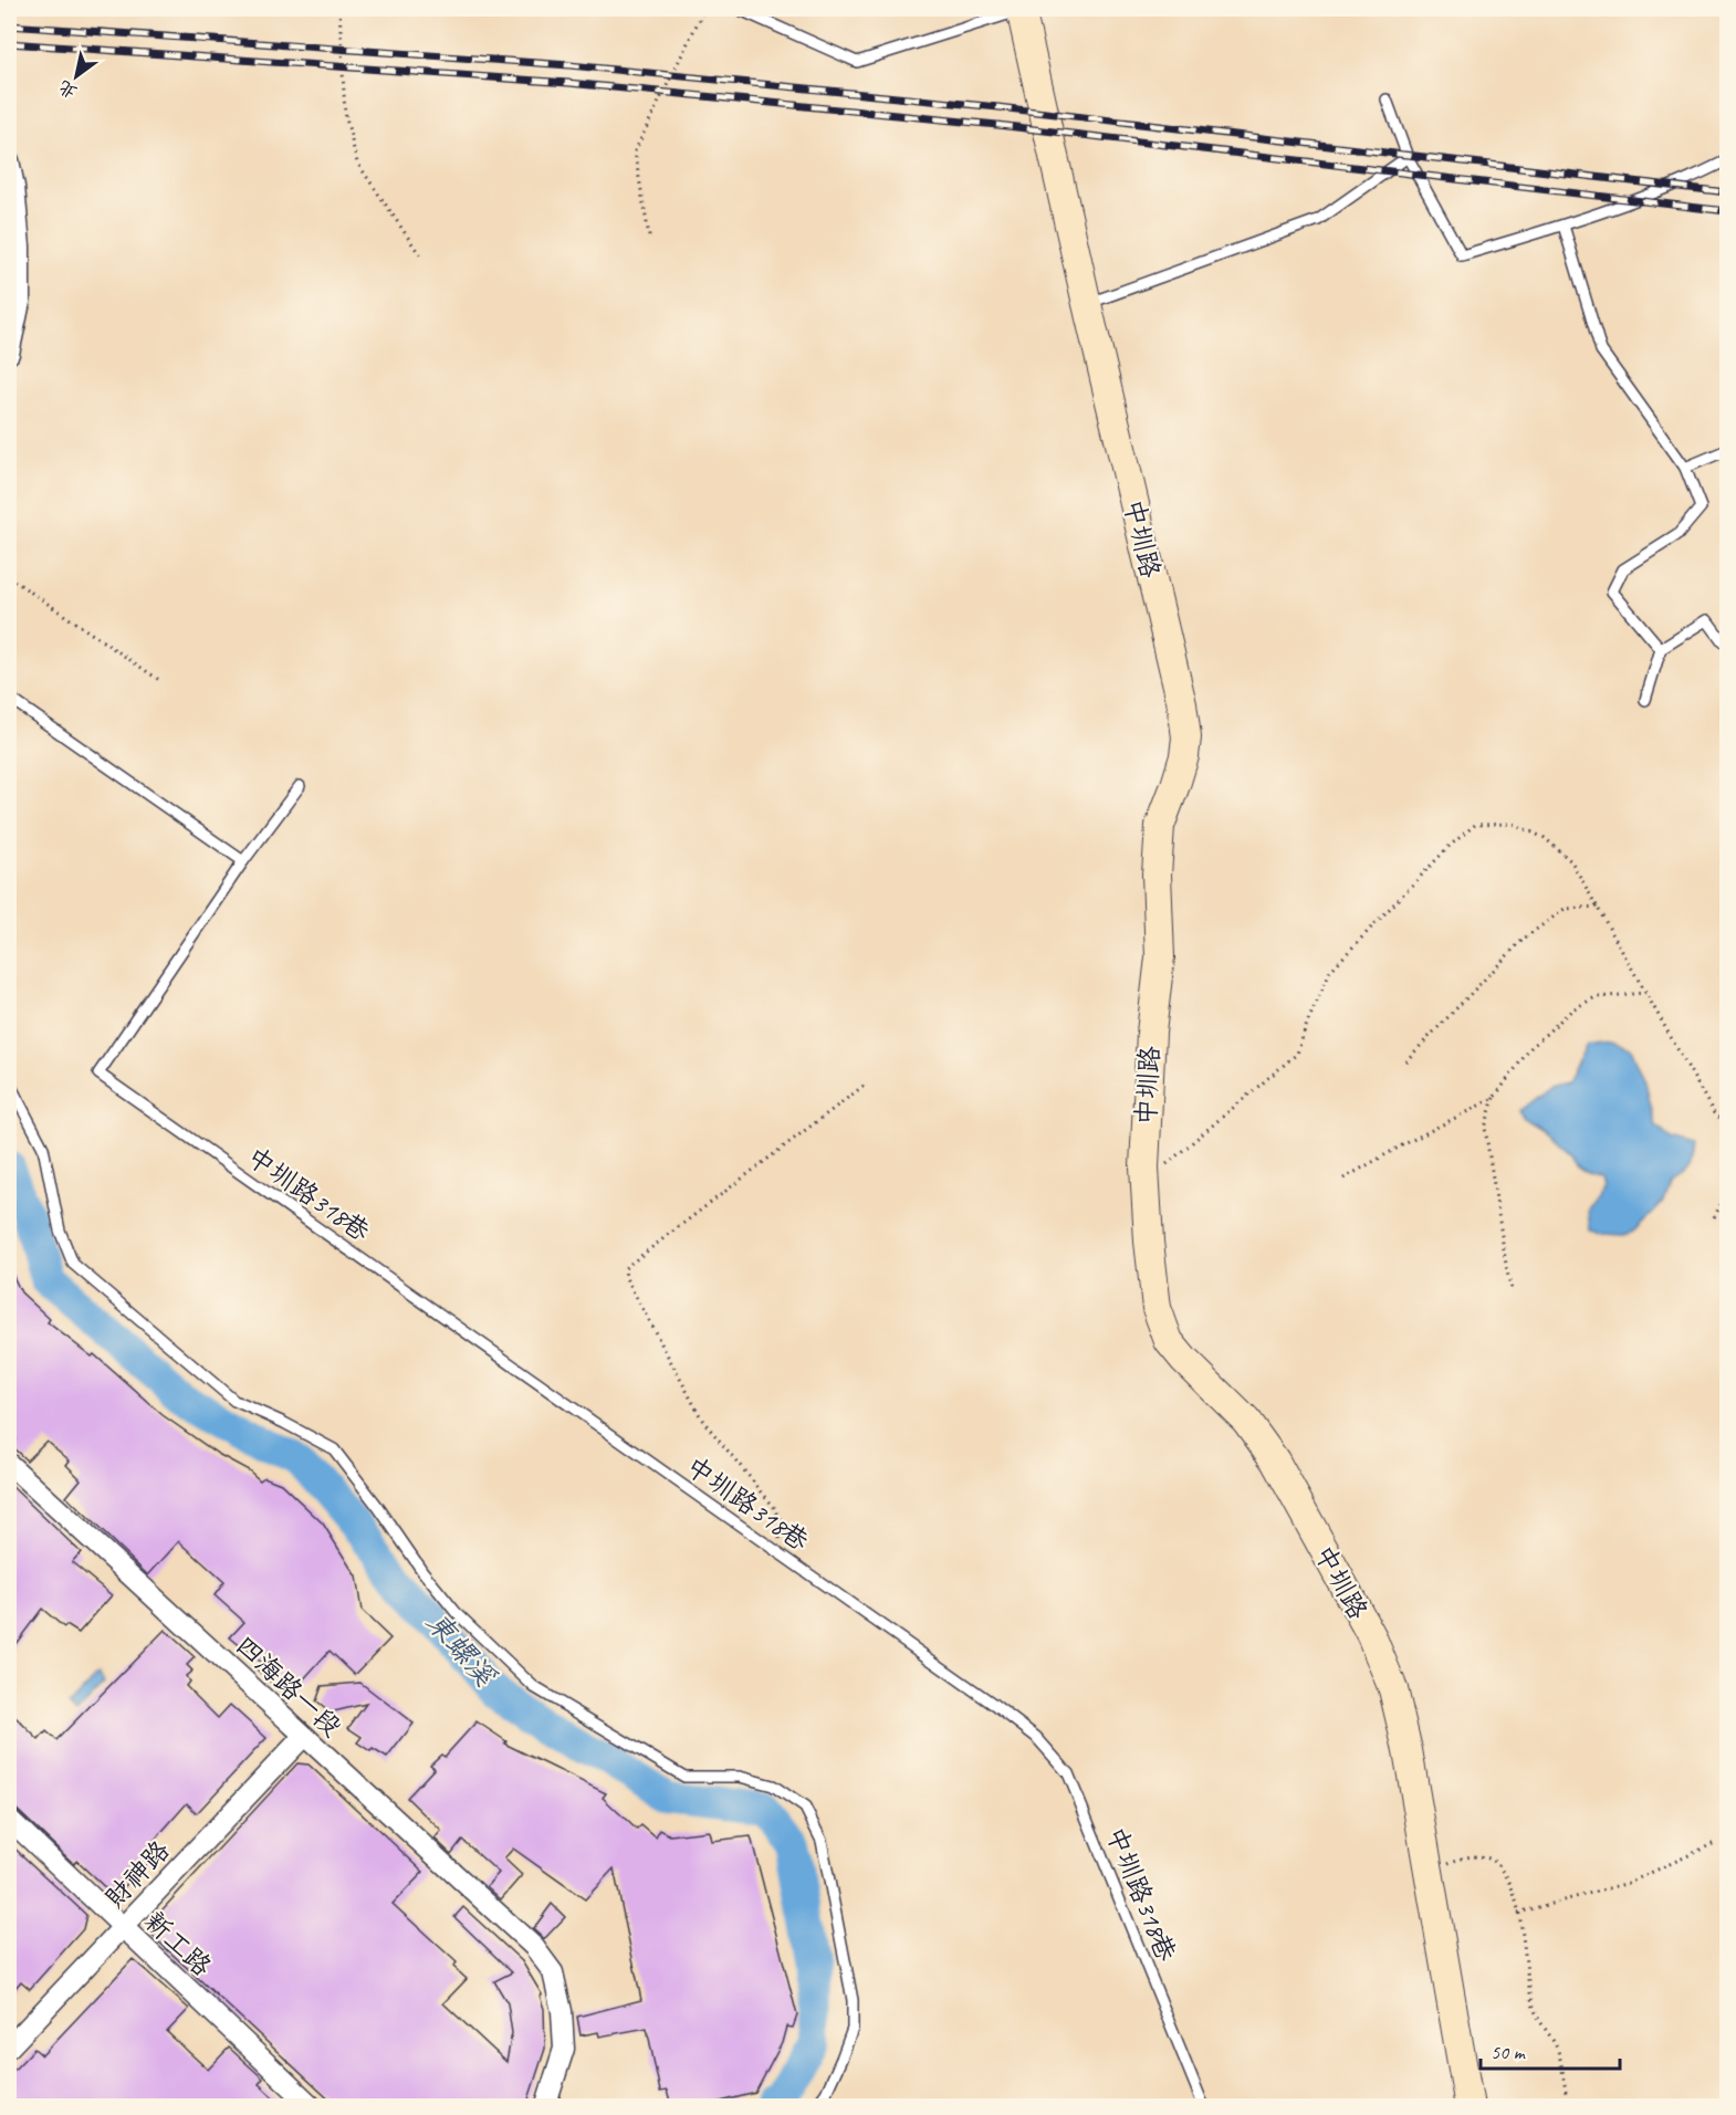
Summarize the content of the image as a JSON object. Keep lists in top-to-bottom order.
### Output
{
  "streets": {
    "street": [
      "中圳路",
      "四海路一段",
      "財神路",
      "新工路"
    ],
    "lane": ["中圳路318巷"]
  },
  "crossings": [
    ["四海路一段", "財神路"],
    ["財神路", "新工路"]
  ],
  "water": ["東螺溪"],
  "scale_bar": "50 m",
  "north": "bottom left"
}
